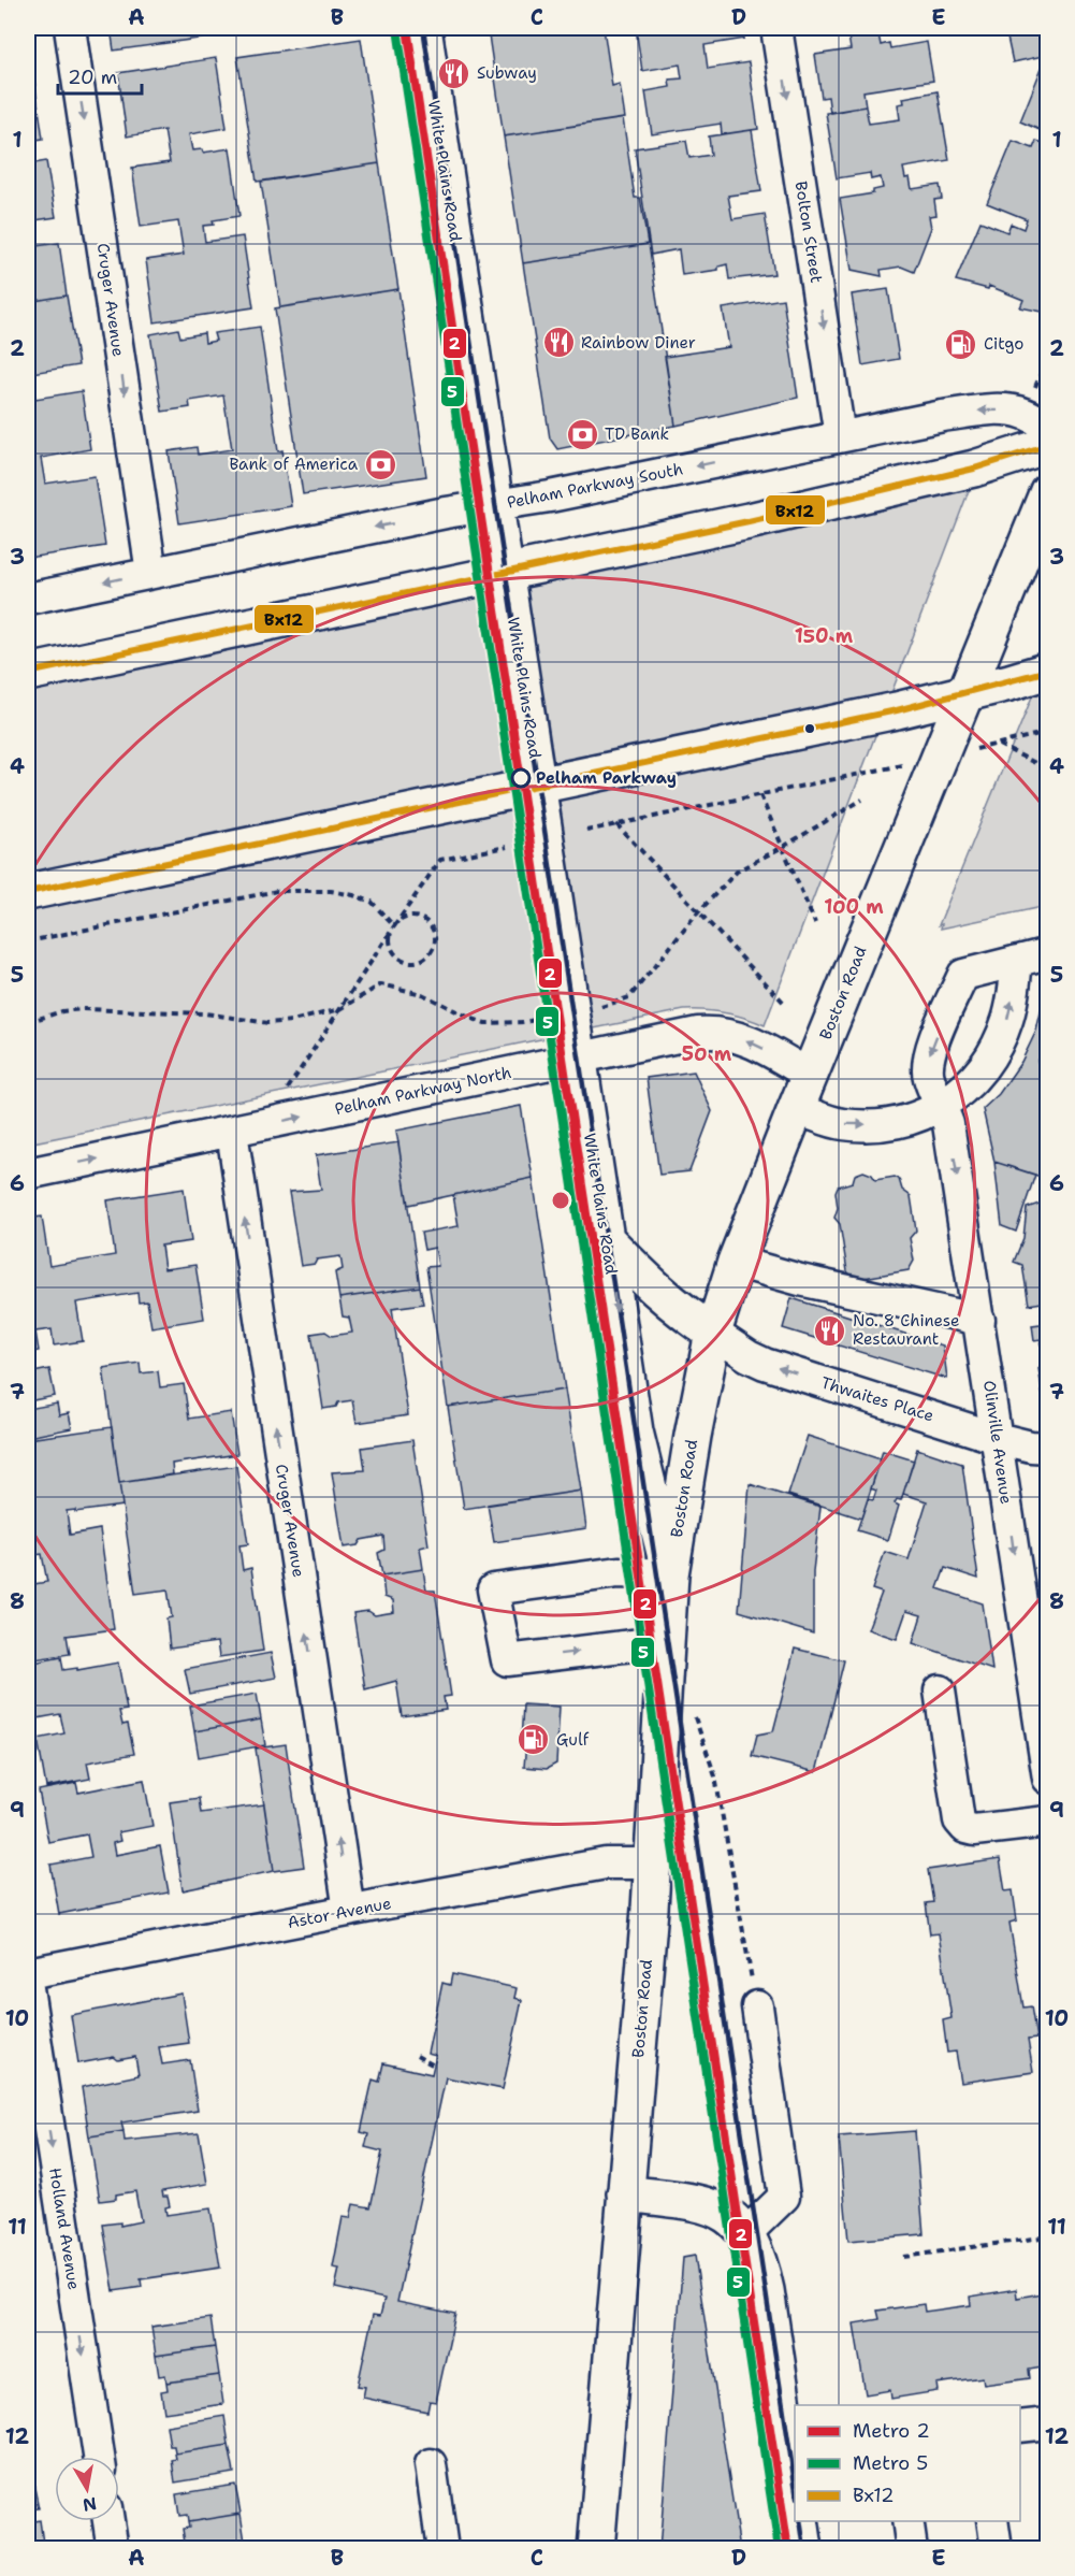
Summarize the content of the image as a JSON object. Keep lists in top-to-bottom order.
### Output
{
  "streets": {
    "main road": ["White Plains Road", "Boston Road"],
    "street": [
      "Bolton Street",
      "Cruger Avenue",
      "Pelham Parkway South",
      "Pelham Parkway North",
      "Thwaites Place",
      "Olinville Avenue",
      "Astor Avenue",
      "Holland Avenue"
    ]
  },
  "crossings": [
    ["White Plains Road", "Pelham Parkway South"],
    ["White Plains Road", "Boston Road"],
    ["White Plains Road", "Pelham Parkway North"],
    ["Bolton Street", "Pelham Parkway South"],
    ["Cruger Avenue", "Pelham Parkway South"],
    ["Cruger Avenue", "Pelham Parkway North"],
    ["Cruger Avenue", "Astor Avenue"],
    ["Boston Road", "Pelham Parkway North"],
    ["Boston Road", "Thwaites Place"],
    ["Boston Road", "Astor Avenue"],
    ["Thwaites Place", "Olinville Avenue"]
  ],
  "one_way": [
    "Bolton Street",
    "Pelham Parkway South",
    "Olinville Avenue",
    "Holland Avenue"
  ],
  "places": {
    "restaurant": ["Subway", "Rainbow Diner", "No. 8 Chinese Restaurant"],
    "fuel station": ["Citgo", "Gulf"],
    "bank": ["TD Bank", "Bank of America"],
    "other": ["Pelham Parkway"]
  },
  "lines": ["metro line 2", "metro line 5", "transit line Bx12"],
  "legend": ["Metro 2", "Metro 5", "Bx12"],
  "scale_bar": "20 m",
  "north": "bottom",
  "grid": {
    "columns": [
      "A",
      "B",
      "C",
      "D",
      "E"
    ],
    "rows": [
      "1",
      "2",
      "3",
      "4",
      "5",
      "6",
      "7",
      "8",
      "9",
      "10",
      "11",
      "12"
    ]
  },
  "rings": ["150 m", "100 m", "50 m"]
}
